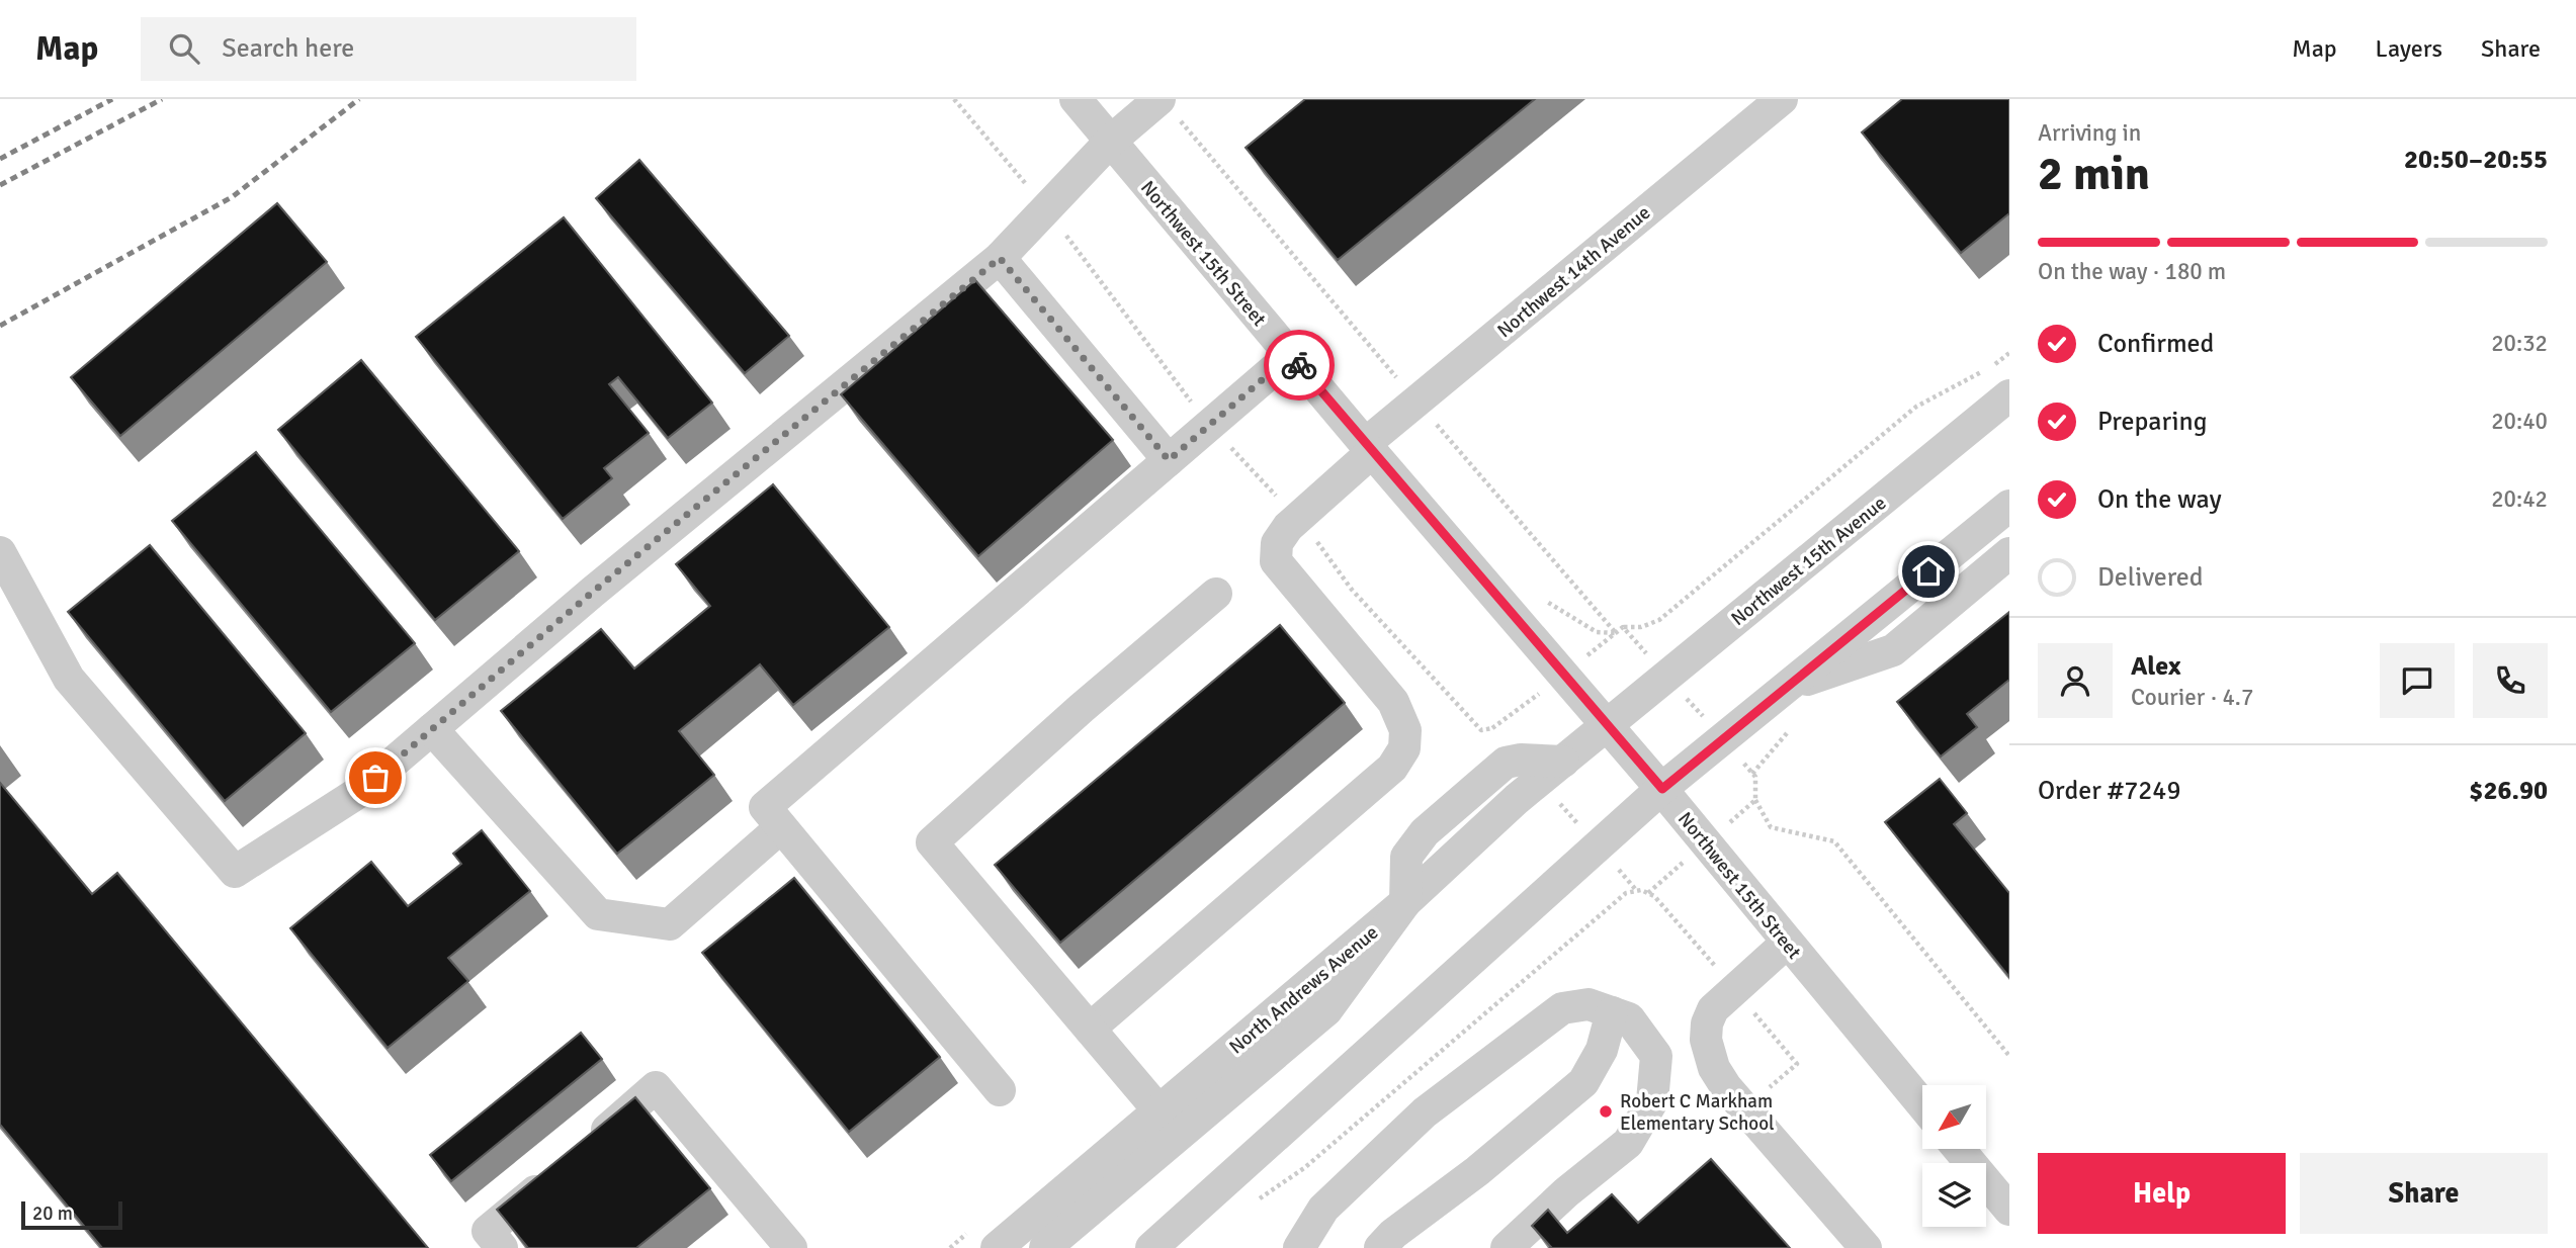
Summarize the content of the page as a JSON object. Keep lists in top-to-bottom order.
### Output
{
  "streets": {
    "street": [
      "Northwest 15th Street",
      "Northwest 14th Avenue",
      "Northwest 15th Avenue",
      "North Andrews Avenue"
    ]
  },
  "crossings": [
    ["Northwest 15th Street", "Northwest 14th Avenue"],
    ["Northwest 15th Street", "Northwest 15th Avenue"],
    ["Northwest 15th Street", "North Andrews Avenue"],
    ["Northwest 15th Avenue", "North Andrews Avenue"]
  ],
  "places": ["Robert C Markham Elementary School"],
  "scale_bar": "20 m",
  "north": "bottom left",
  "page": {
    "header": "Map",
    "search": "Search here",
    "nav": ["Map", "Layers", "Share"],
    "heading": ["2 min", "Arriving in", "20:50–20:55"],
    "panel": [
      "Alex",
      "Courier · 4.7",
      "Order #7249",
      "$26.90"
    ],
    "bar": "On the way · 180 m",
    "list": [
      ["Confirmed", "20:32"],
      ["Preparing", "20:40"],
      ["On the way", "20:42"],
      "Delivered"
    ],
    "buttons": ["Help", "Share"],
    "scale": "20 m"
  }
}
